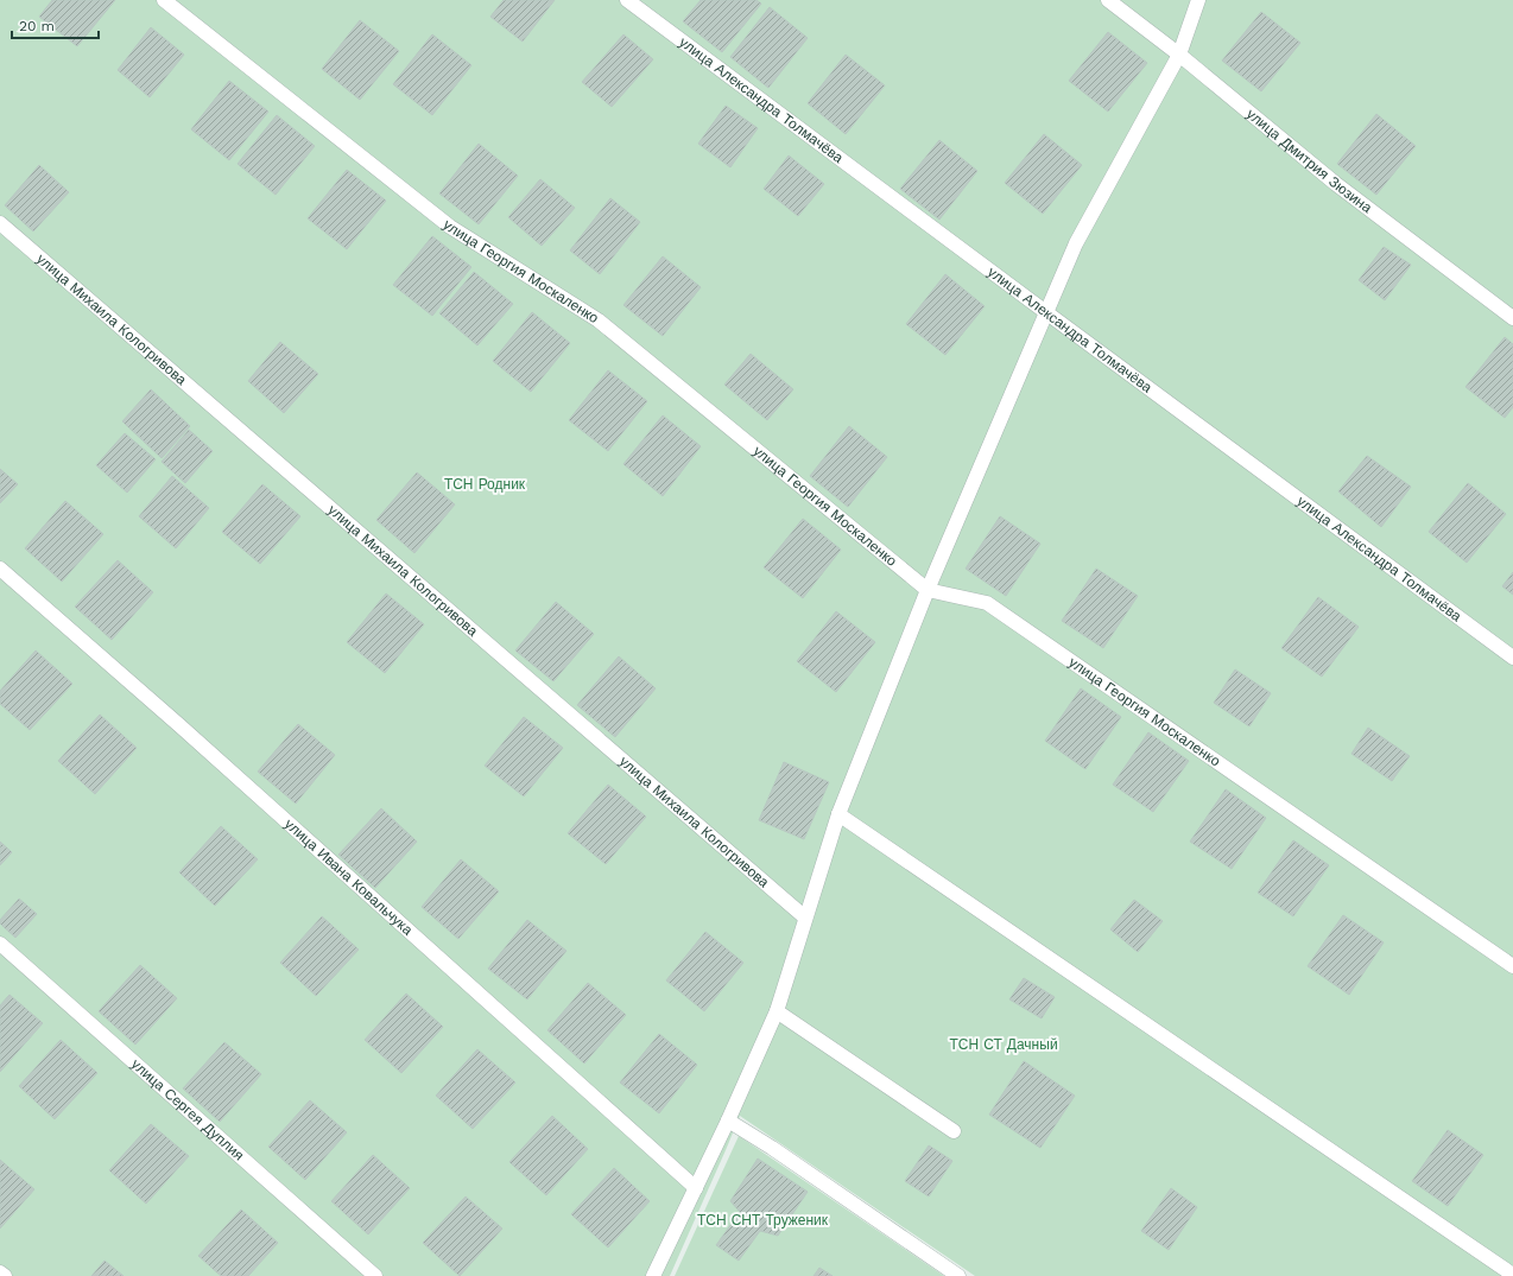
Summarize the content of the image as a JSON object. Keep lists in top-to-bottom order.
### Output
{
  "streets": {
    "street": [
      "улица Александра Толмачёва",
      "улица Дмитрия Зюзина",
      "улица Георгия Москаленко",
      "улица Михаила Кологривова",
      "улица Ивана Ковальчука",
      "улица Сергея Дуплия"
    ]
  },
  "parks": ["ТСН Родник", "ТСН СТ Дачный", "ТСН СНТ Труженик"],
  "scale_bar": "20 m"
}
